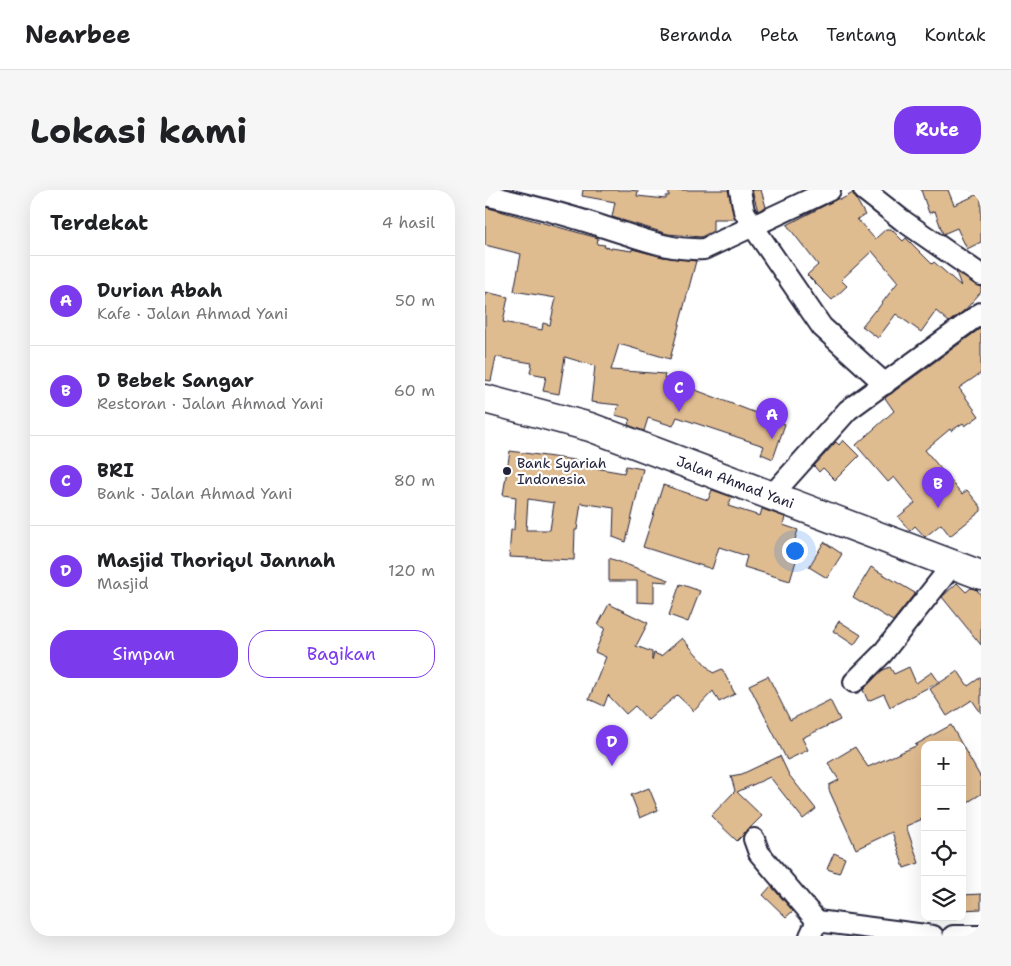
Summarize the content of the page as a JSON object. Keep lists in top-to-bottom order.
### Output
{
  "streets": {
    "highway": ["Jalan Ahmad Yani"]
  },
  "places": ["Bank Syariah Indonesia"],
  "page": {
    "header": "Nearbee",
    "nav": [
      "Beranda",
      "Peta",
      "Tentang",
      "Kontak"
    ],
    "buttons": [
      "Rute",
      ["Simpan", "Bagikan"]
    ],
    "title": "Lokasi kami",
    "heading": ["Terdekat", "4 hasil"],
    "list": [
      {
        "mark": "A",
        "name": "Durian Abah",
        "note": "Kafe · Jalan Ahmad Yani",
        "value": "50 m"
      },
      {
        "mark": "B",
        "name": "D Bebek Sangar",
        "note": "Restoran · Jalan Ahmad Yani",
        "value": "60 m"
      },
      {
        "mark": "C",
        "name": "BRI",
        "note": "Bank · Jalan Ahmad Yani",
        "value": "80 m"
      },
      {
        "mark": "D",
        "name": "Masjid Thoriqul Jannah",
        "note": "Masjid",
        "value": "120 m"
      }
    ],
    "pins": [
      "C",
      "A",
      "B",
      "D"
    ],
    "map_buttons": ["+", "−"]
  }
}
